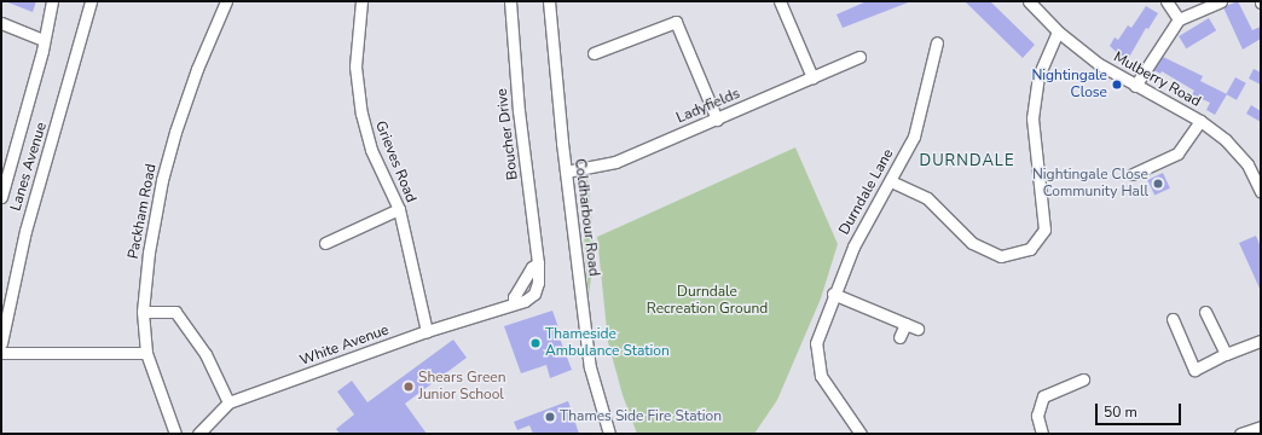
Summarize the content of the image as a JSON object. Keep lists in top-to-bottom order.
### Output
{
  "streets": {
    "street": [
      "Mulberry Road",
      "Ladyfields",
      "Boucher Drive",
      "Grieves Road",
      "Lanes Avenue",
      "Durndale Lane",
      "Packham Road",
      "Coldharbour Road",
      "White Avenue"
    ]
  },
  "crossings": [
    ["Ladyfields", "Coldharbour Road"],
    ["Boucher Drive", "White Avenue"],
    ["Grieves Road", "White Avenue"]
  ],
  "districts": ["DURNDALE"],
  "parks": ["Durndale Recreation Ground"],
  "places": [
    "Nightingale Close",
    "Nightingale Close Community Hall",
    "Thameside Ambulance Station",
    "Shears Green Junior School",
    "Thames Side Fire Station"
  ],
  "scale_bar": "50 m"
}
